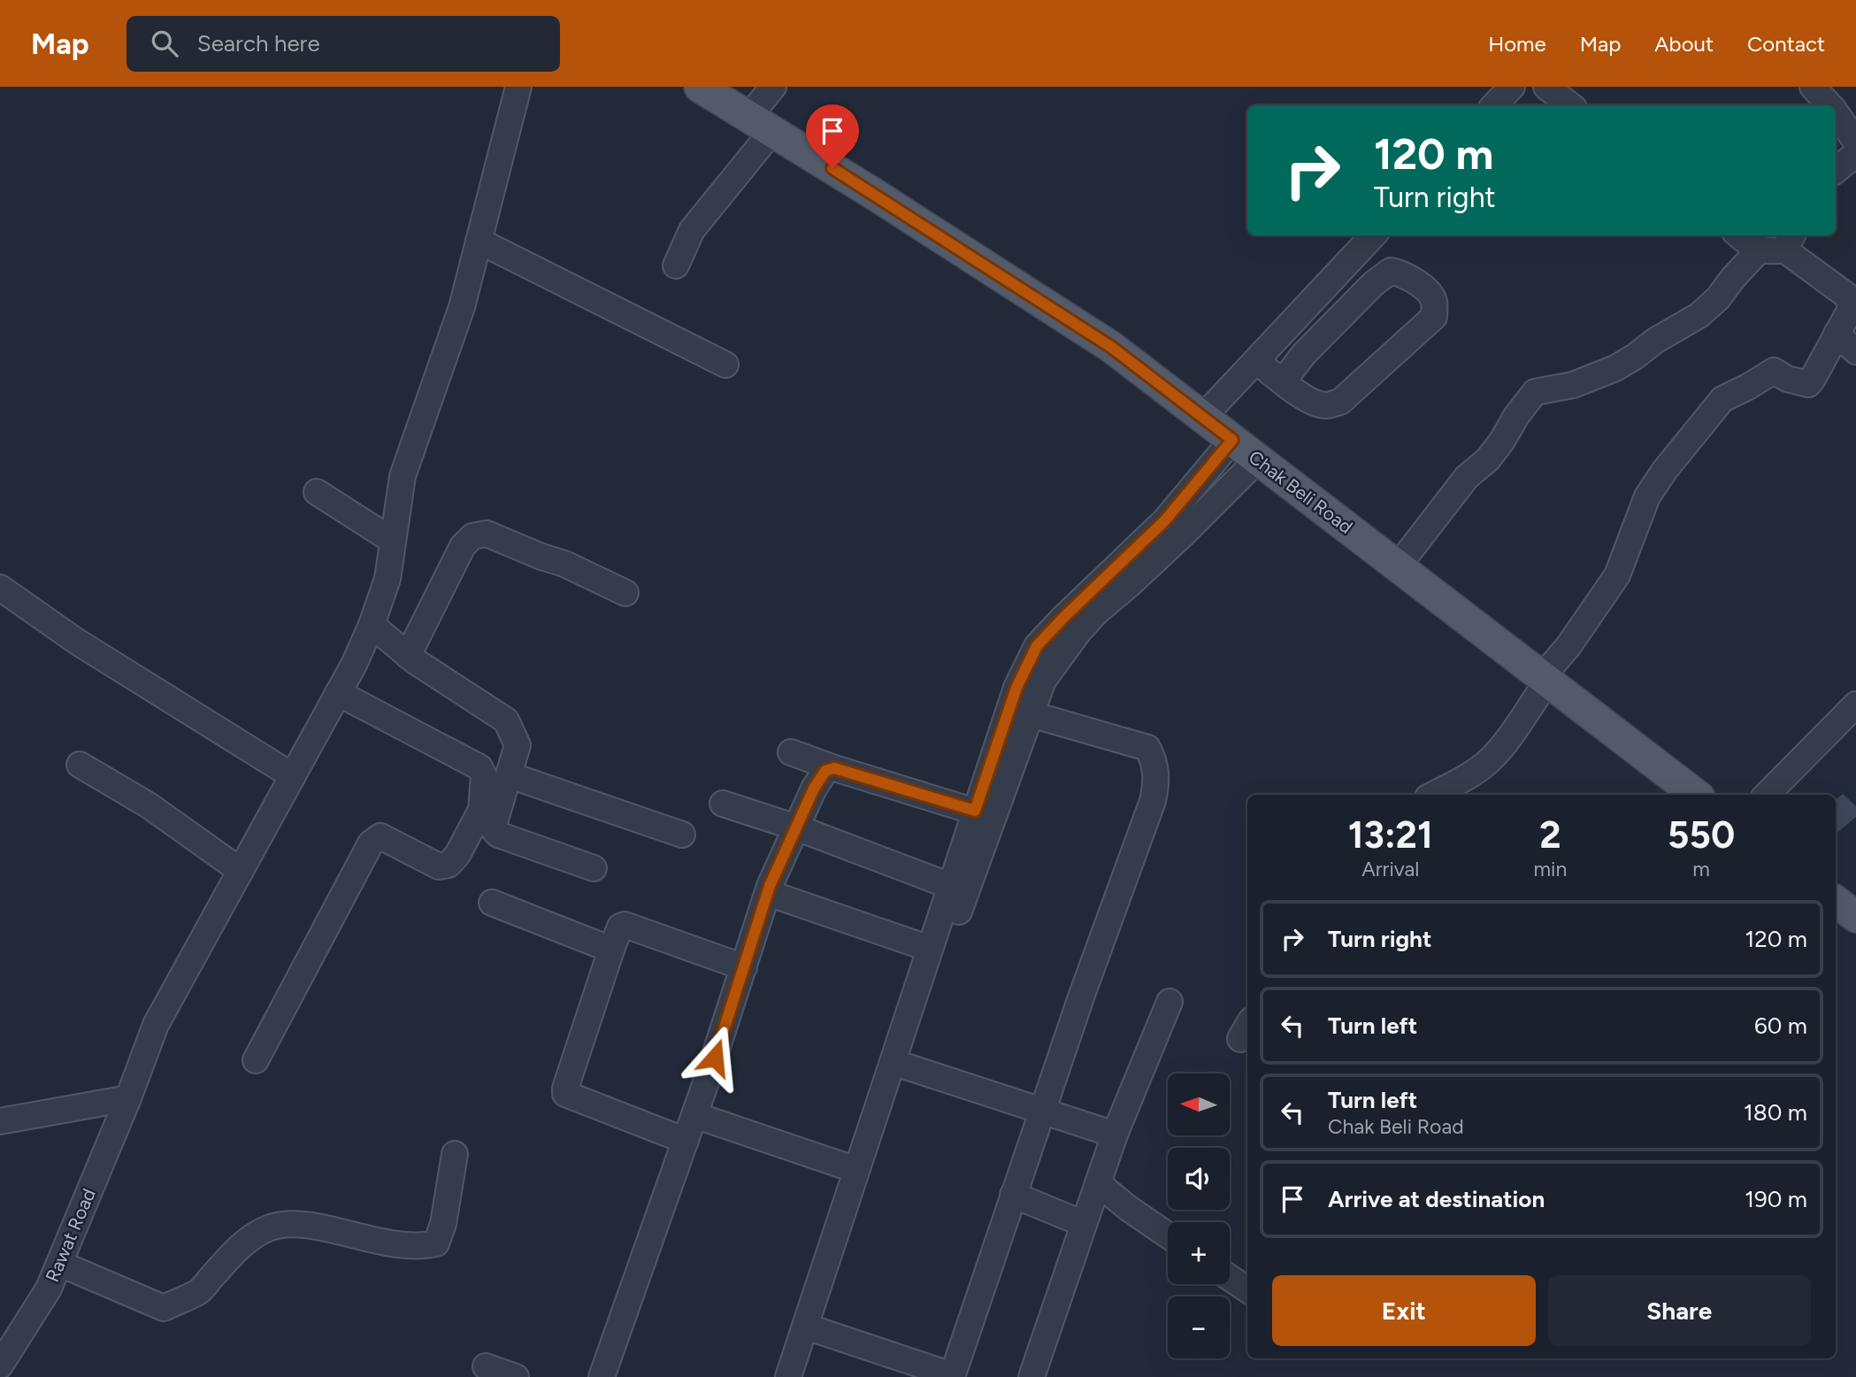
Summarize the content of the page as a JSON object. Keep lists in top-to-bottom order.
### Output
{
  "streets": {
    "main road": ["Chak Beli Road"],
    "street": ["Rawat Road"]
  },
  "north": "left",
  "page": {
    "header": "Map",
    "search": "Search here",
    "nav": [
      "Home",
      "Map",
      "About",
      "Contact"
    ],
    "turn": ["120 m", "Turn right"],
    "eta": [
      "13:21",
      "Arrival",
      "2",
      "min",
      "550",
      "m"
    ],
    "list": [
      {
        "name": "Turn right",
        "value": "120 m"
      },
      {
        "name": "Turn left",
        "value": "60 m"
      },
      {
        "name": "Turn left",
        "note": "Chak Beli Road",
        "value": "180 m"
      },
      {
        "name": "Arrive at destination",
        "value": "190 m"
      }
    ],
    "map_buttons": ["+", "−"],
    "buttons": ["Exit", "Share"]
  }
}
